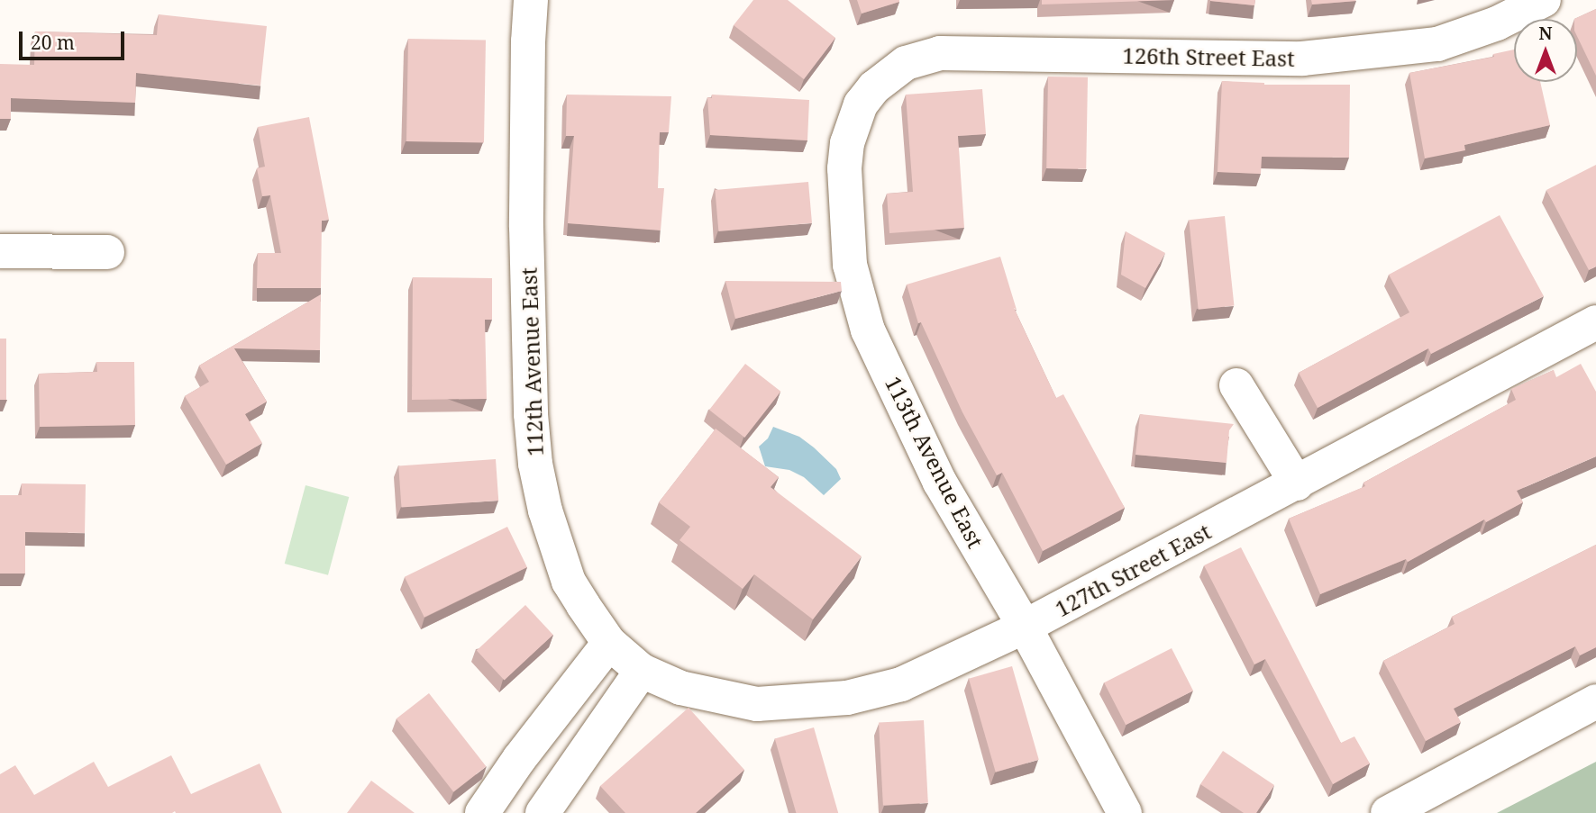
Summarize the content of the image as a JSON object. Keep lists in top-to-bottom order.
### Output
{
  "streets": {
    "street": [
      "126th Street East",
      "112th Avenue East",
      "113th Avenue East",
      "127th Street East"
    ]
  },
  "crossings": [
    ["126th Street East", "113th Avenue East"],
    ["112th Avenue East", "127th Street East"],
    ["113th Avenue East", "127th Street East"]
  ],
  "scale_bar": "20 m",
  "north": "top"
}
